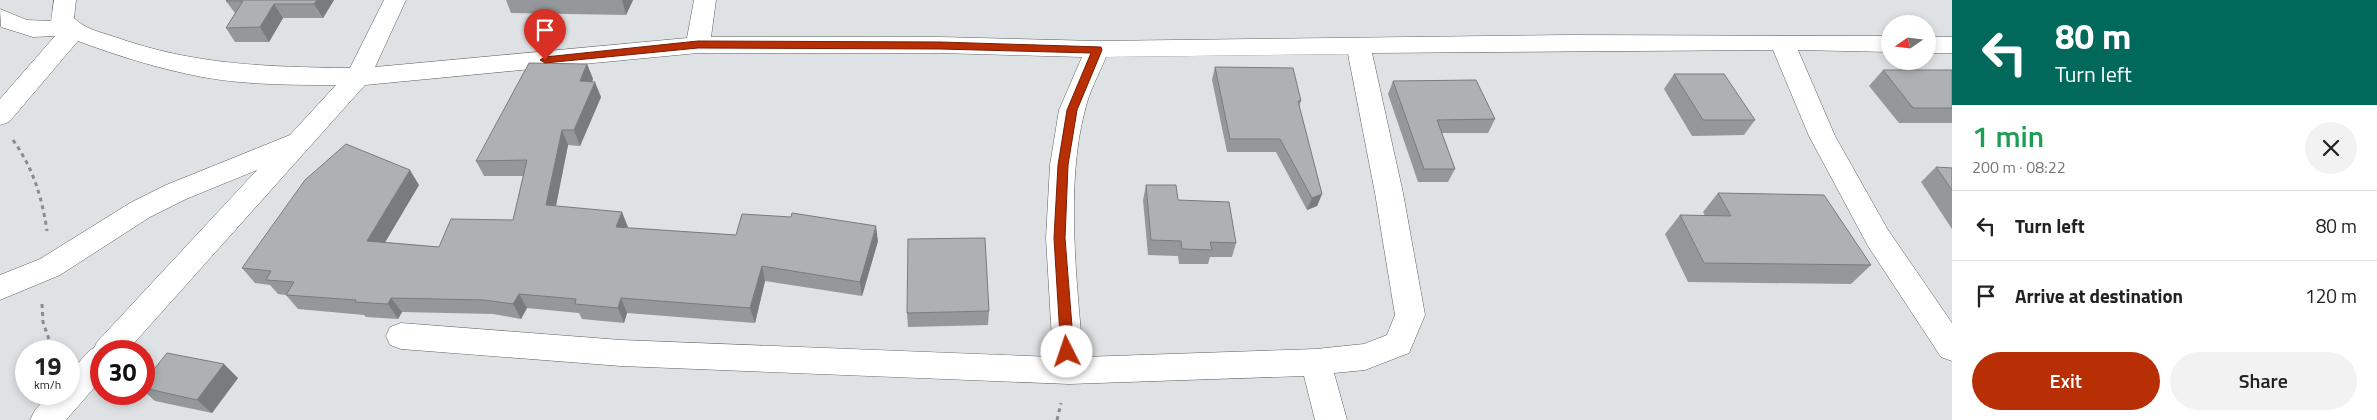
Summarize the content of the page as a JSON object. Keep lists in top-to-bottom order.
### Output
{
  "north": "left",
  "page": {
    "turn": ["80 m", "Turn left"],
    "heading": ["1 min", "200 m · 08:22"],
    "list": [
      {
        "name": "Turn left",
        "value": "80 m"
      },
      {
        "name": "Arrive at destination",
        "value": "120 m"
      }
    ],
    "speed": "19 km/h",
    "limit": "30",
    "buttons": ["Exit", "Share"]
  }
}
